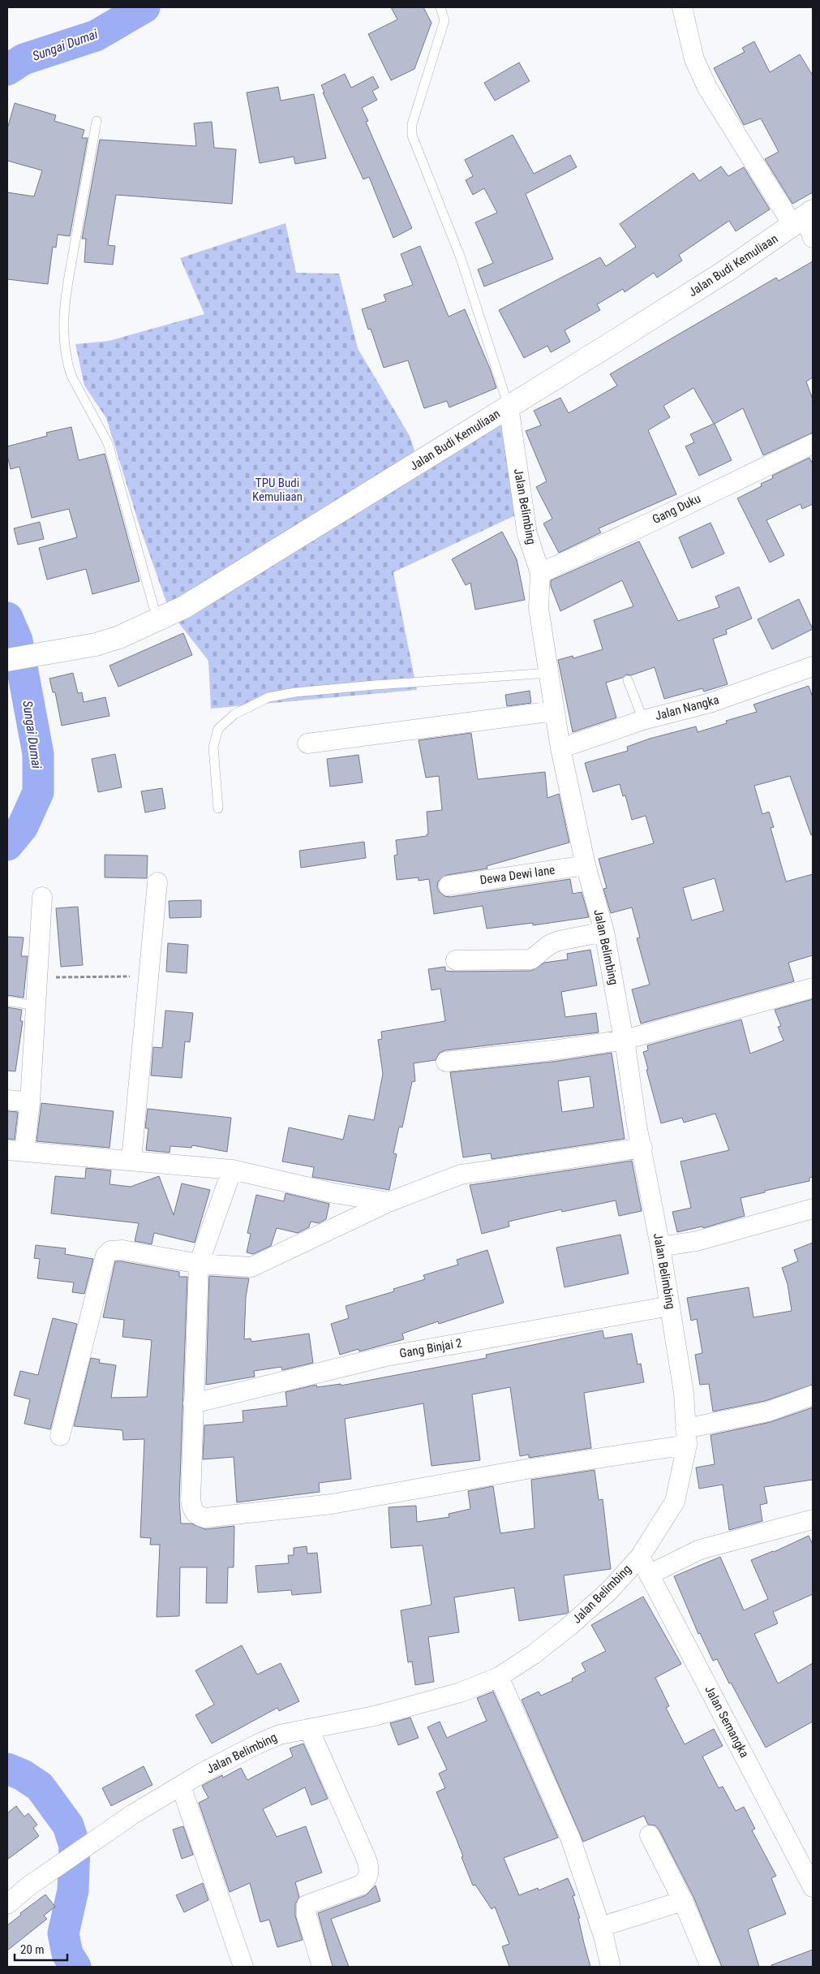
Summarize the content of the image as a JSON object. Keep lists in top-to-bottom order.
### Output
{
  "streets": {
    "street": [
      "Jalan Budi Kemuliaan",
      "Jalan Belimbing",
      "Gang Duku",
      "Jalan Nangka",
      "Dewa Dewi lane",
      "Gang Binjai 2",
      "Jalan Semangka"
    ]
  },
  "crossings": [
    ["Jalan Budi Kemuliaan", "Jalan Belimbing"],
    ["Jalan Belimbing", "Gang Duku"],
    ["Jalan Belimbing", "Jalan Nangka"],
    ["Jalan Belimbing", "Dewa Dewi lane"],
    ["Jalan Belimbing", "Gang Binjai 2"],
    ["Jalan Belimbing", "Jalan Semangka"]
  ],
  "water": ["Sungai Dumai"],
  "parks": ["TPU Budi Kemuliaan"],
  "scale_bar": "20 m"
}
